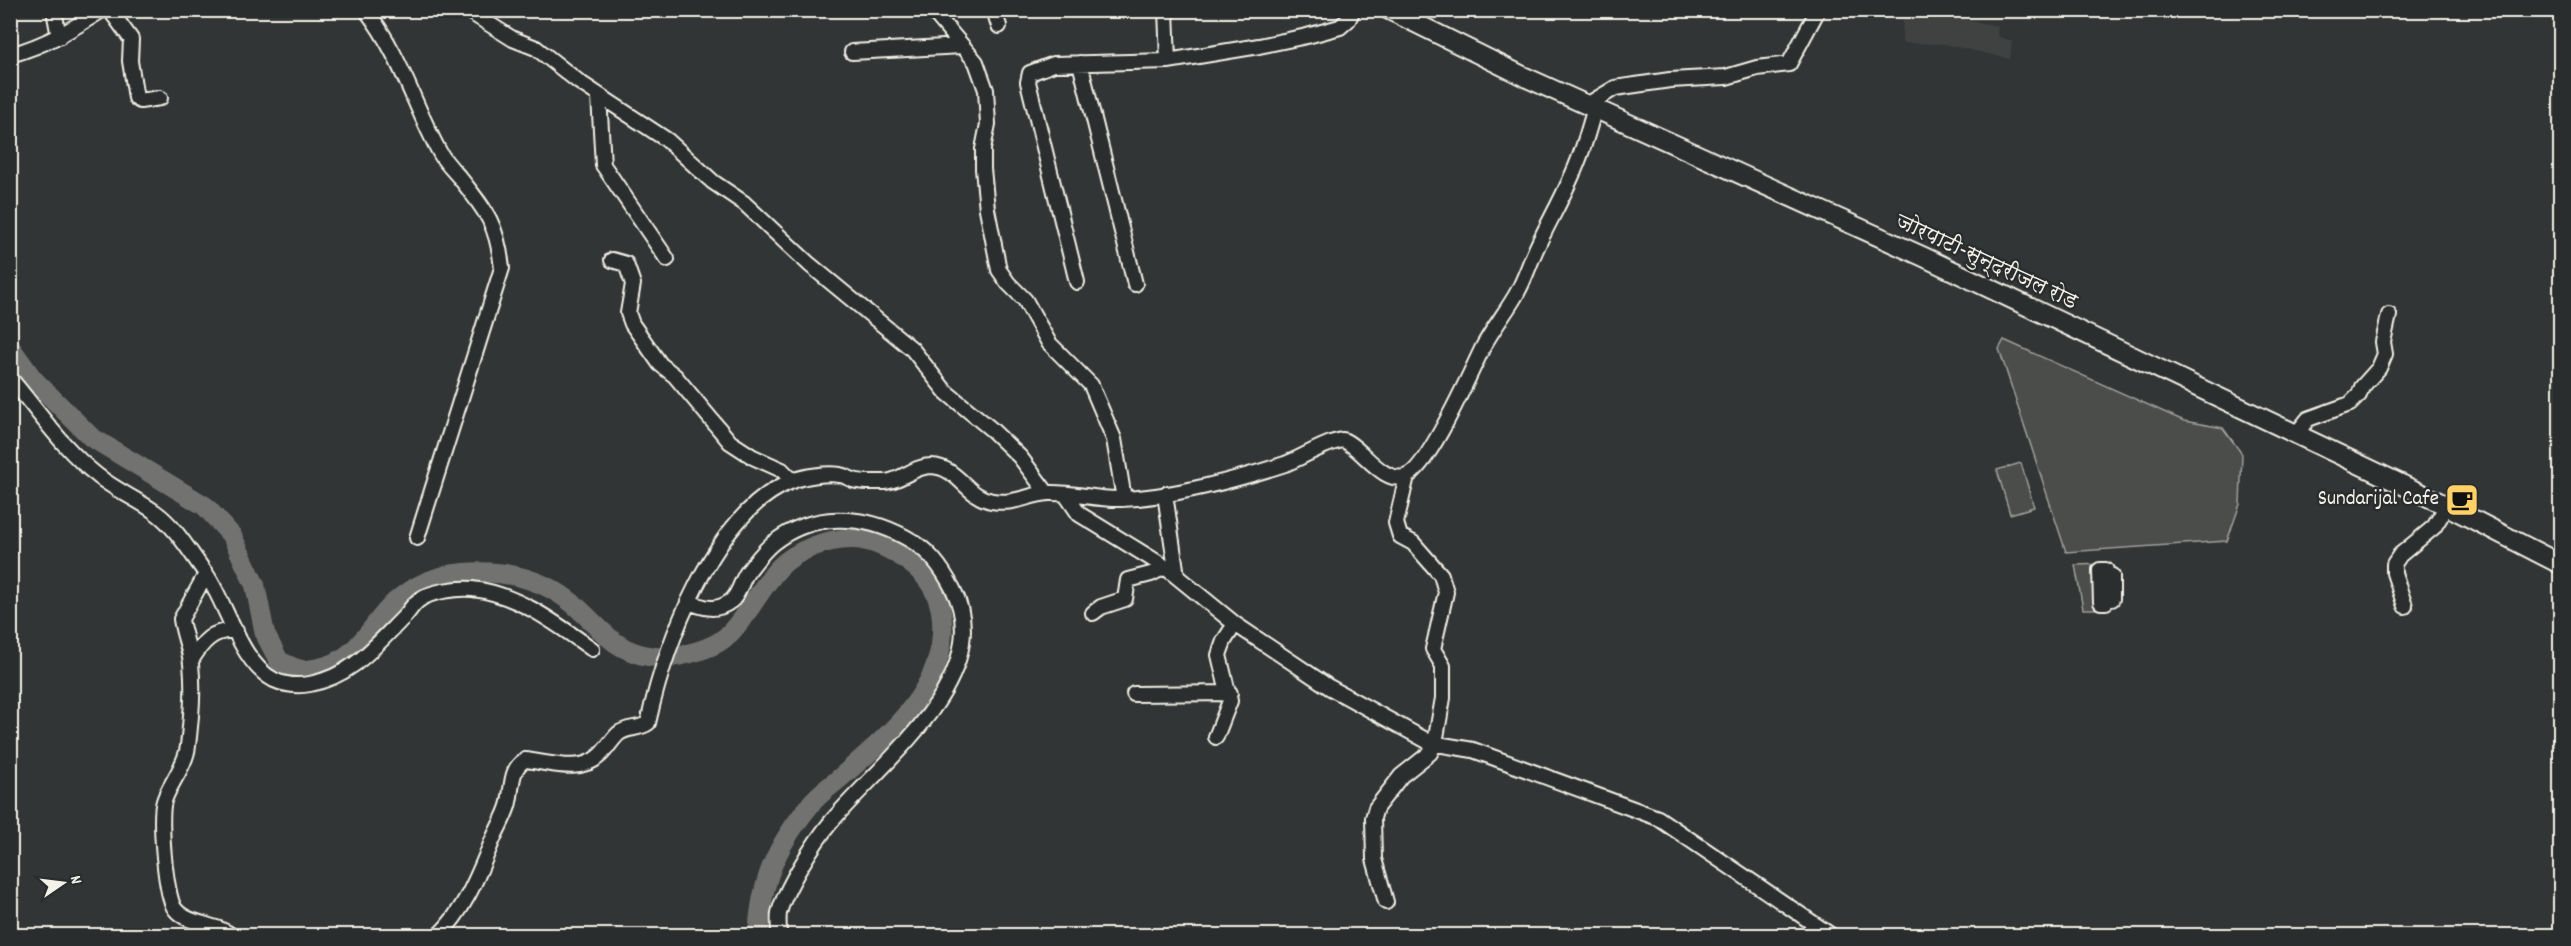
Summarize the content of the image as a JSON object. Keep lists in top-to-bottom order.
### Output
{
  "streets": {
    "main road": ["जोरपाटी-सुन्दरीजल रोड"]
  },
  "places": {
    "cafe": ["Sundarijal Cafe"]
  },
  "north": "right"
}
